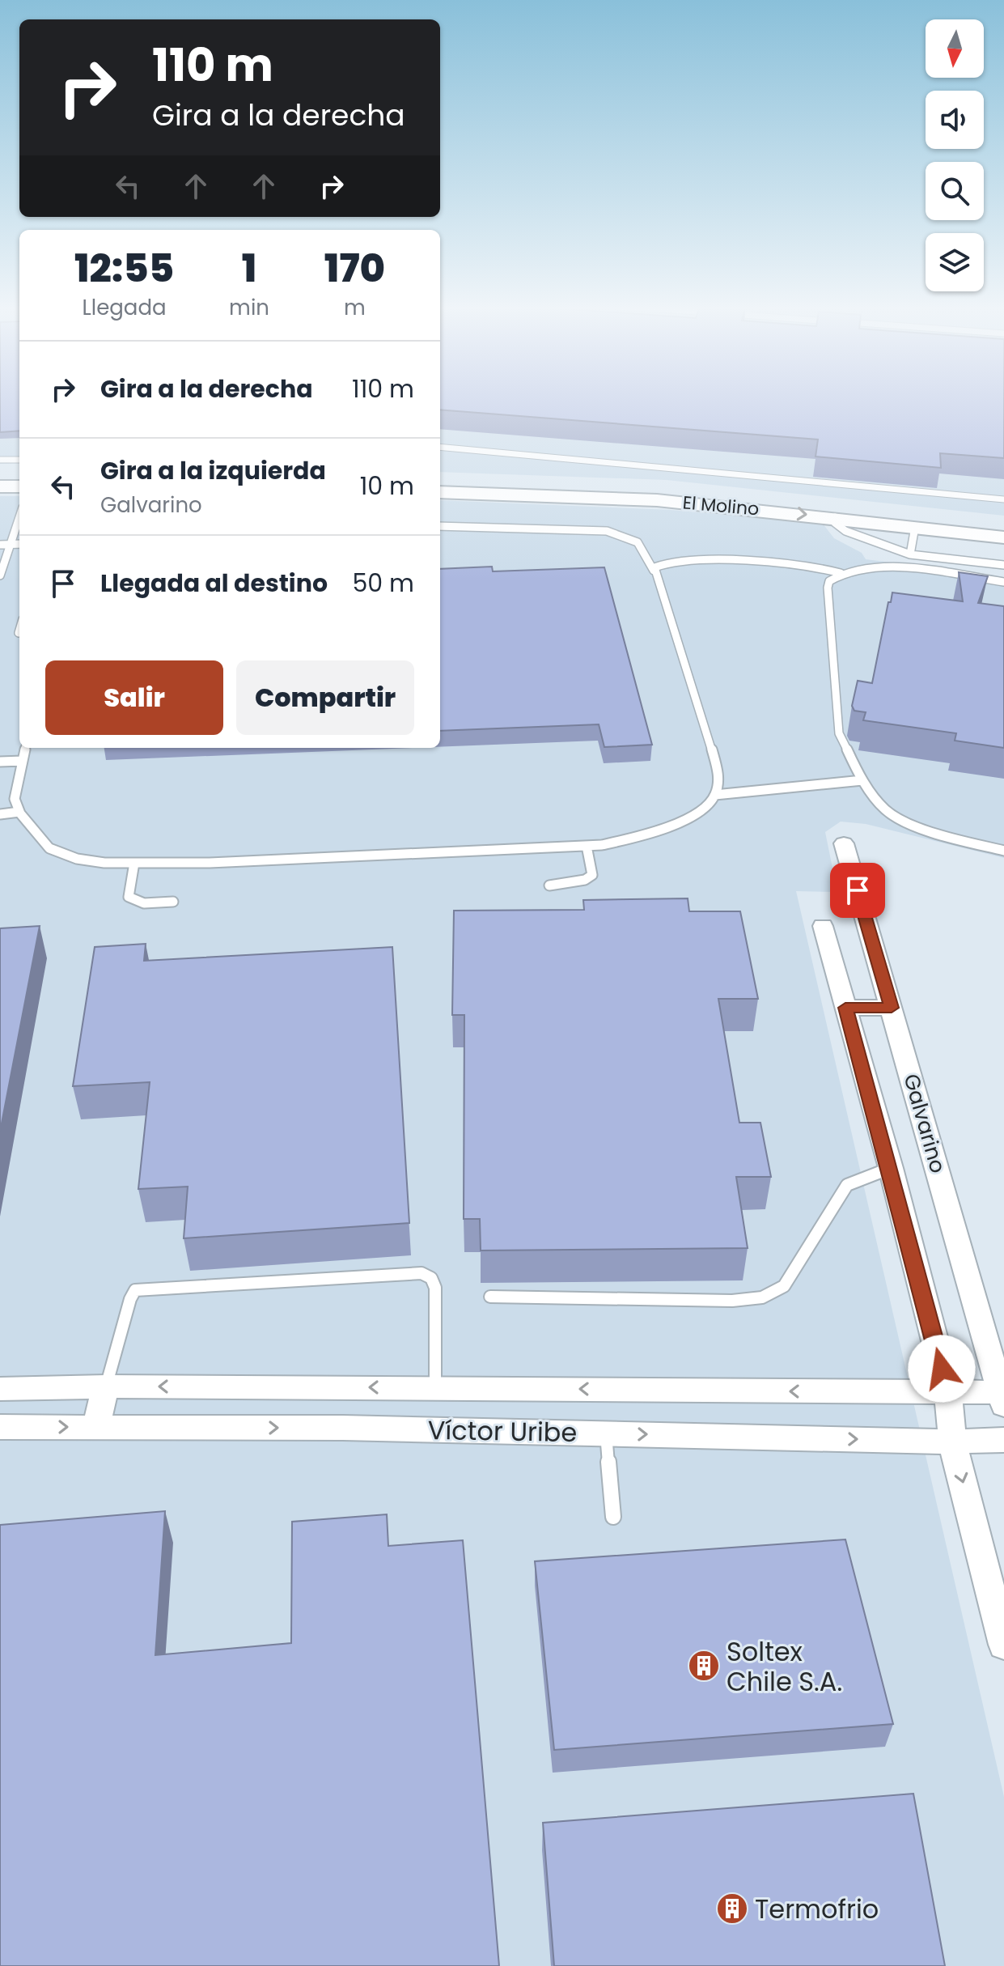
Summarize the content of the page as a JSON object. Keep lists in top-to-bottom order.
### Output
{
  "streets": {
    "street": ["El Molino", "Galvarino", "Víctor Uribe"]
  },
  "crossings": [
    ["Galvarino", "Víctor Uribe"]
  ],
  "places": {
    "building": ["Soltex Chile S.A.", "Termofrio"]
  },
  "north": "bottom",
  "page": {
    "turn": ["110 m", "Gira a la derecha"],
    "eta": [
      "12:55",
      "Llegada",
      "1",
      "min",
      "170",
      "m"
    ],
    "list": [
      {
        "name": "Gira a la derecha",
        "value": "110 m"
      },
      {
        "name": "Gira a la izquierda",
        "note": "Galvarino",
        "value": "10 m"
      },
      {
        "name": "Llegada al destino",
        "value": "50 m"
      }
    ],
    "buttons": ["Salir", "Compartir"]
  }
}
